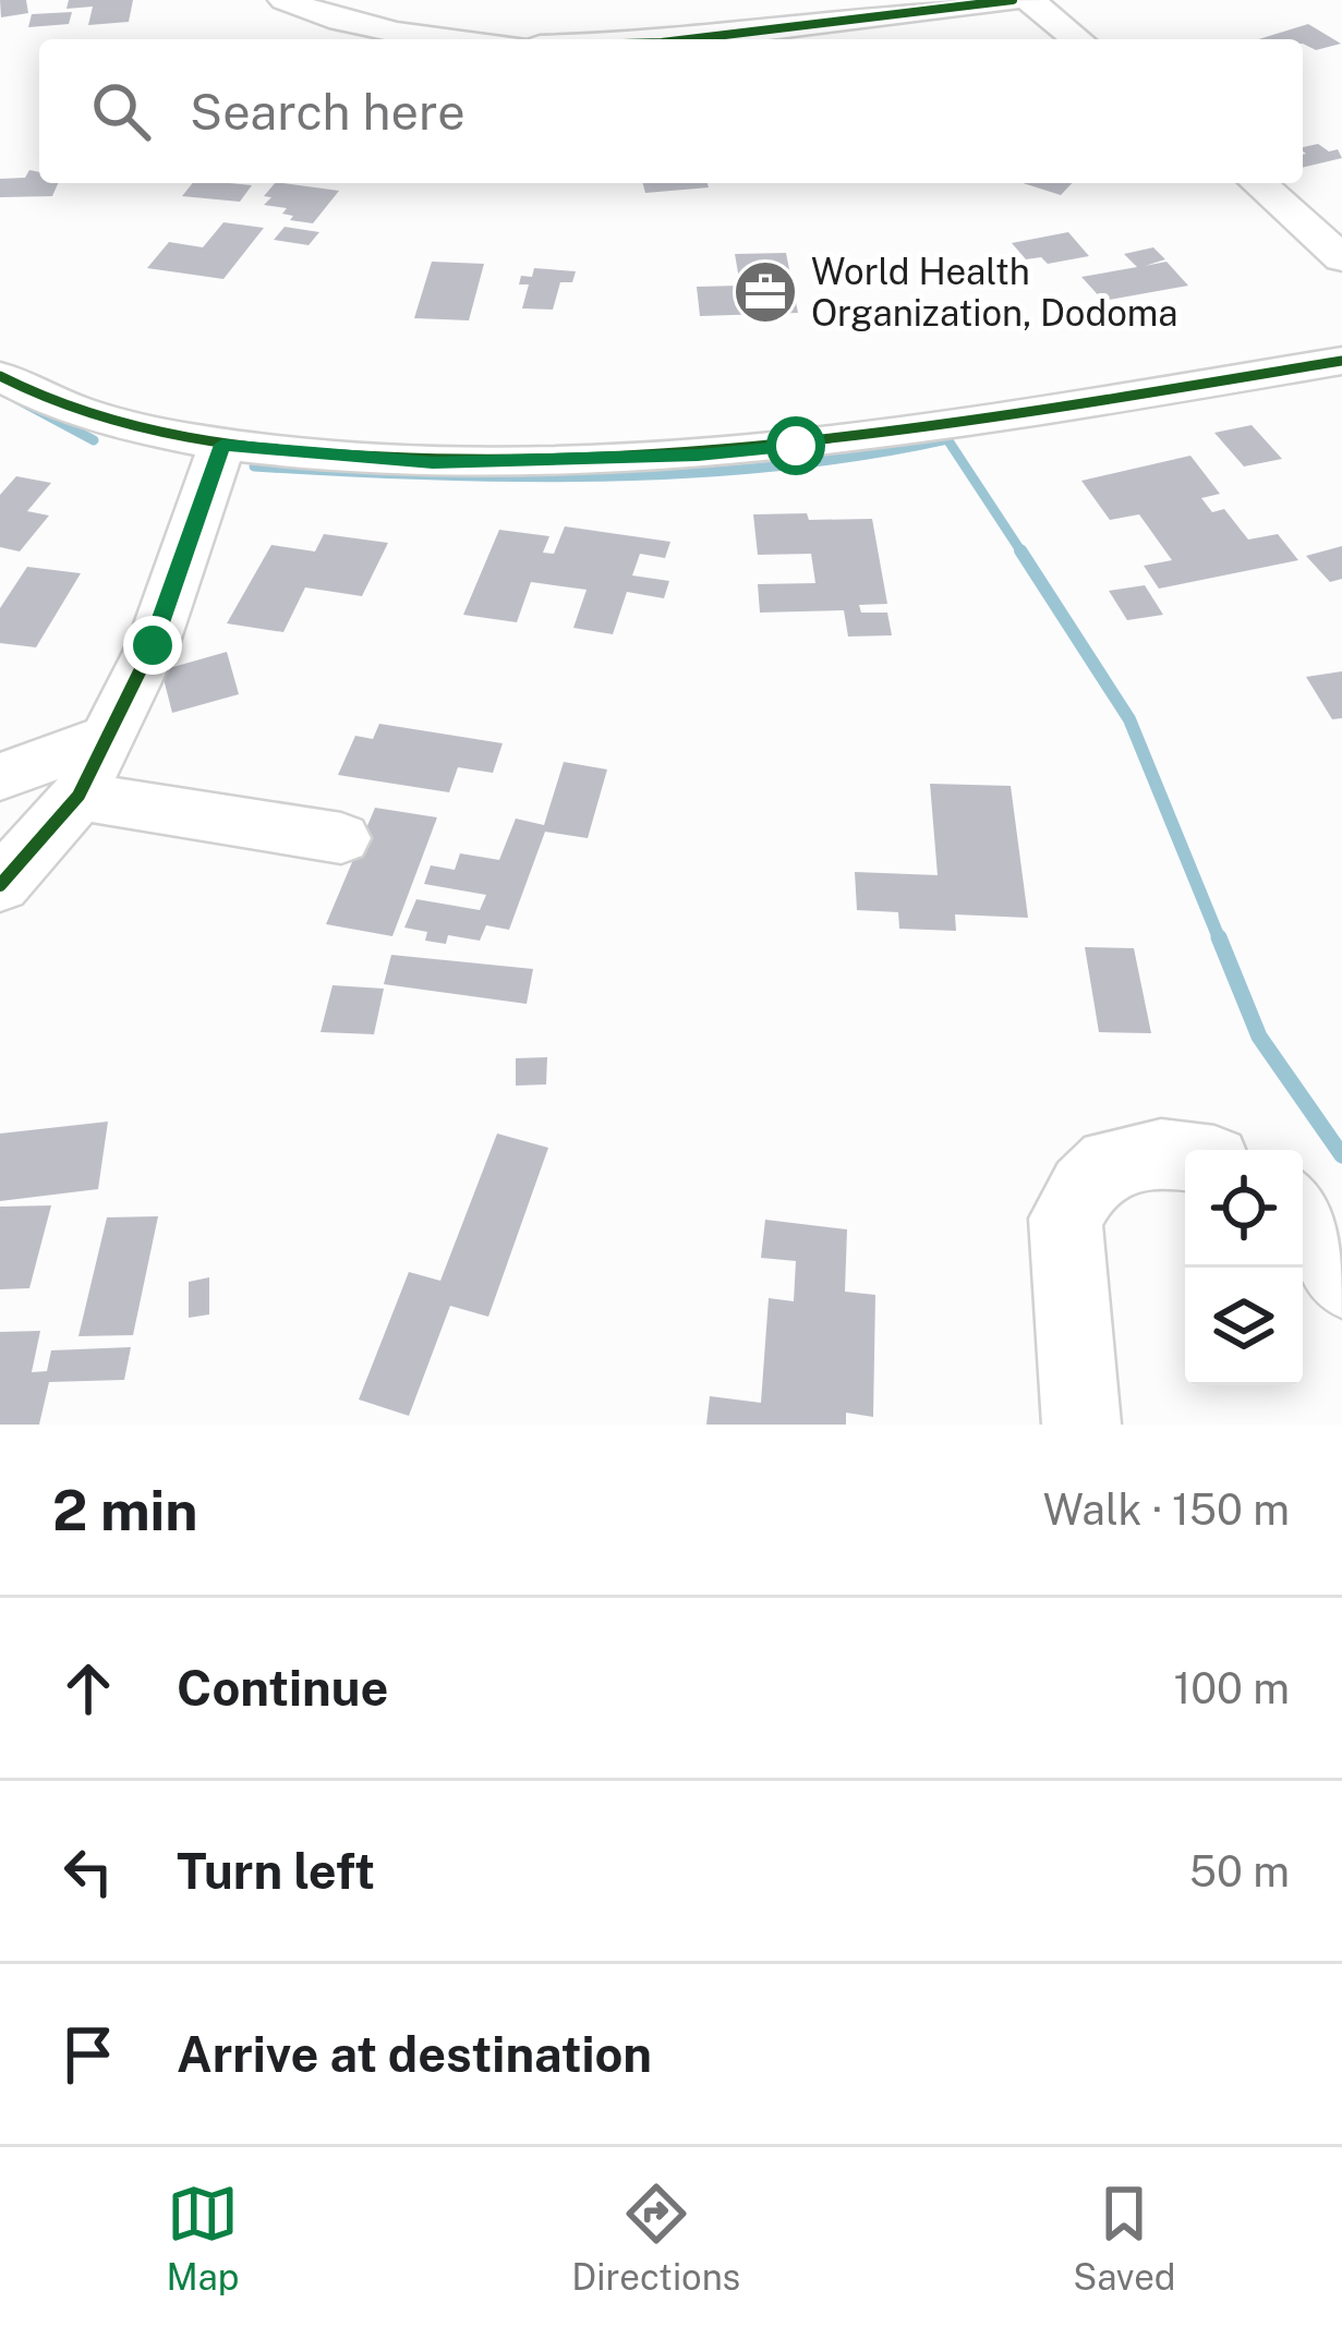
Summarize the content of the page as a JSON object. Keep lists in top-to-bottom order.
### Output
{
  "places": {
    "office": ["World Health Organization, Dodoma"]
  },
  "page": {
    "search": "Search here",
    "heading": ["2 min", "Walk · 150 m"],
    "list": [
      ["Continue", "100 m"],
      ["Turn left", "50 m"],
      "Arrive at destination"
    ],
    "nav": ["Map", "Directions", "Saved"]
  }
}
